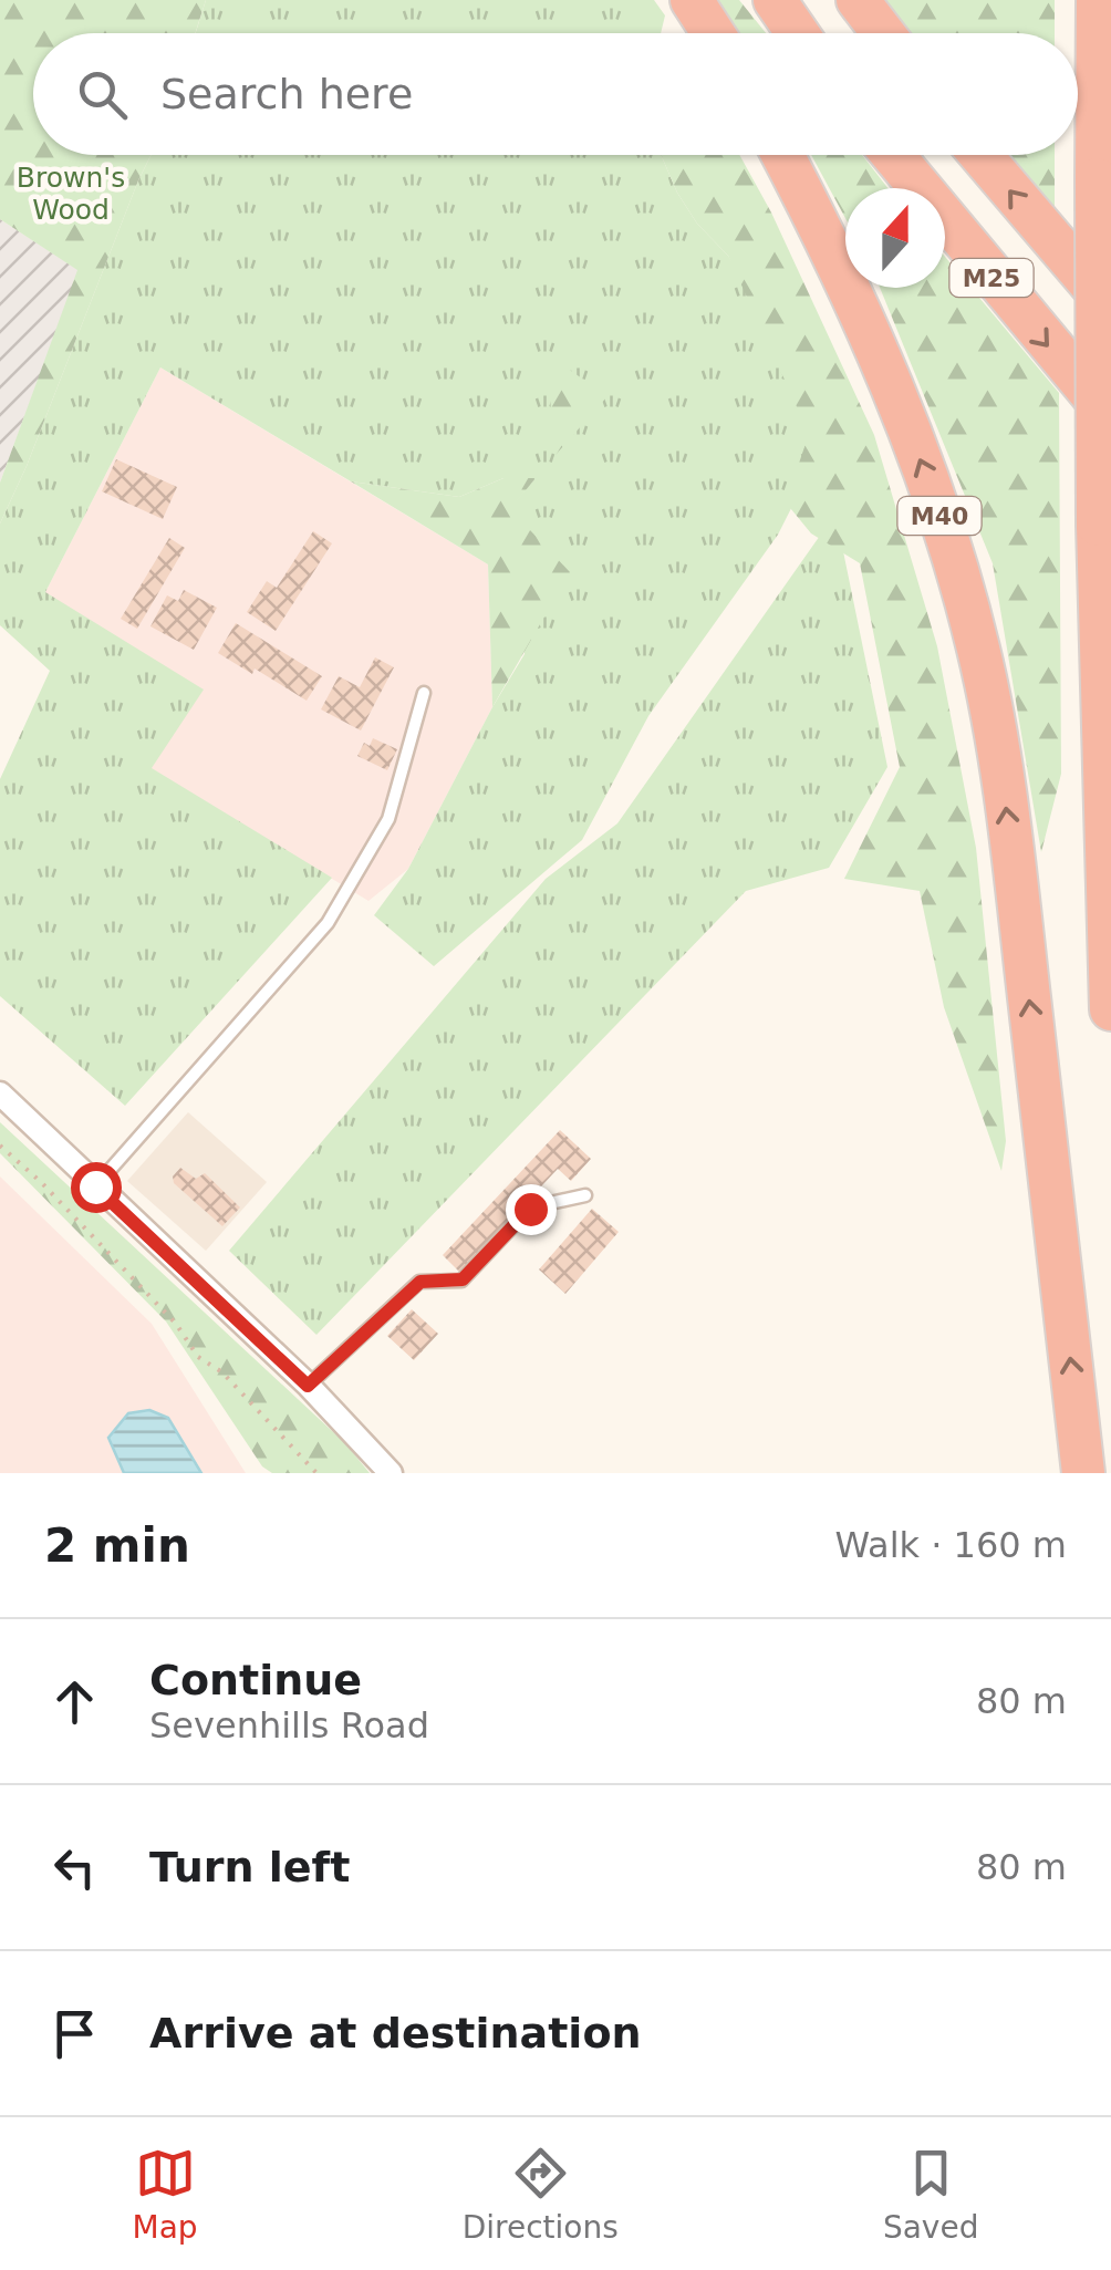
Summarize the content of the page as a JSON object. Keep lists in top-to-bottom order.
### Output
{
  "streets": {
    "highway": ["M25", "M40"]
  },
  "parks": ["Brown's Wood"],
  "north": "top",
  "page": {
    "search": "Search here",
    "heading": ["2 min", "Walk · 160 m"],
    "list": [
      ["Continue", "Sevenhills Road", "80 m"],
      ["Turn left", "80 m"],
      "Arrive at destination"
    ],
    "nav": ["Map", "Directions", "Saved"]
  }
}
